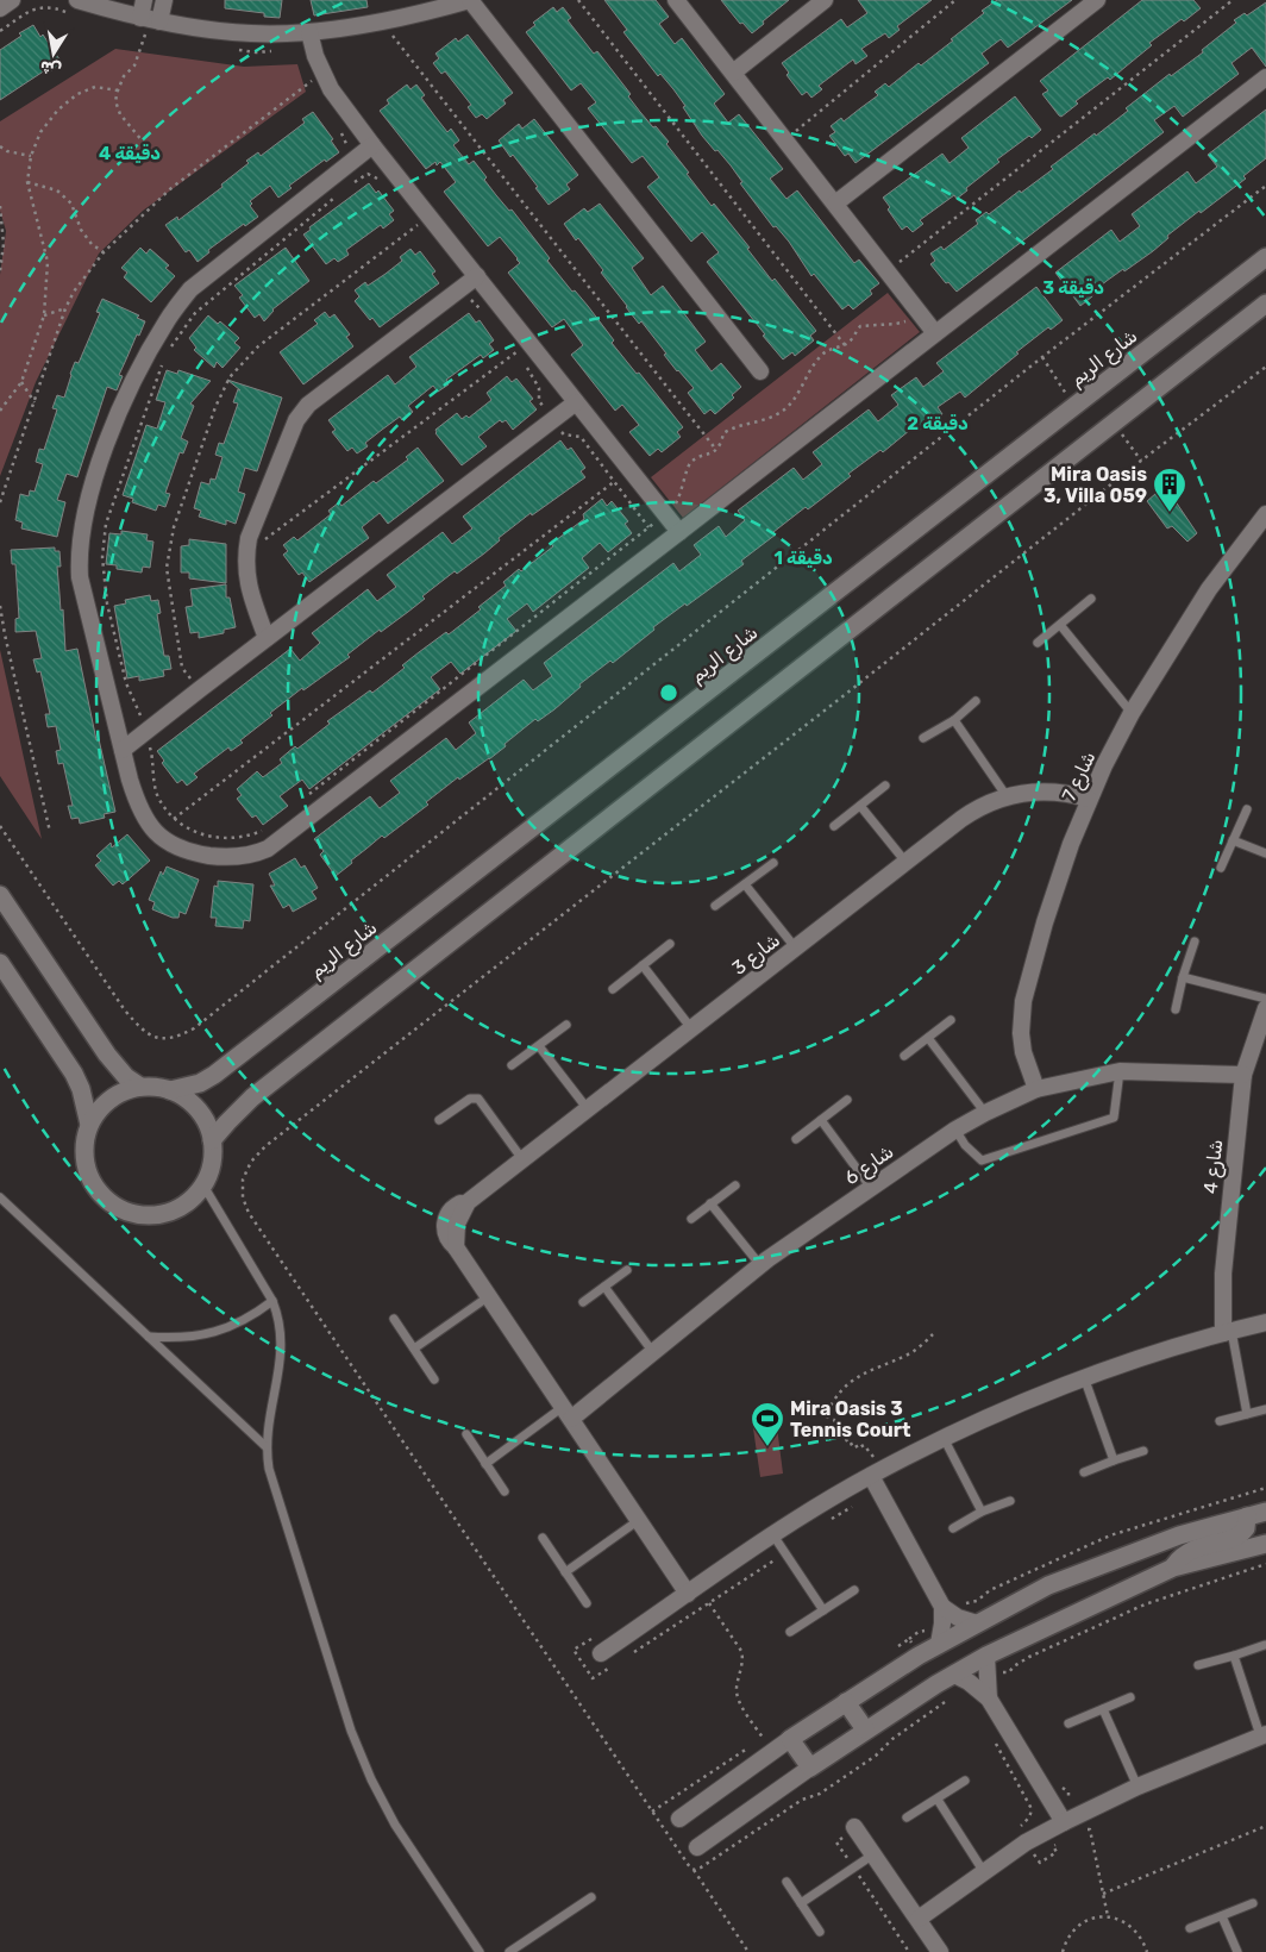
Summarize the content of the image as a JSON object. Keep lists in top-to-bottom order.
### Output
{
  "streets": {
    "street": [
      "شارع الريم",
      "شارع 7",
      "شارع 3",
      "شارع 6",
      "شارع 4"
    ]
  },
  "crossings": [
    ["شارع 7", "شارع 3"],
    ["شارع 7", "شارع 6"],
    ["شارع 6", "شارع 4"]
  ],
  "places": {
    "building": ["Mira Oasis 3, Villa 059"],
    "sports": ["Mira Oasis 3 Tennis Court"]
  },
  "north": "bottom",
  "rings": [
    "4 دقيقة",
    "3 دقيقة",
    "2 دقيقة",
    "1 دقيقة"
  ]
}
